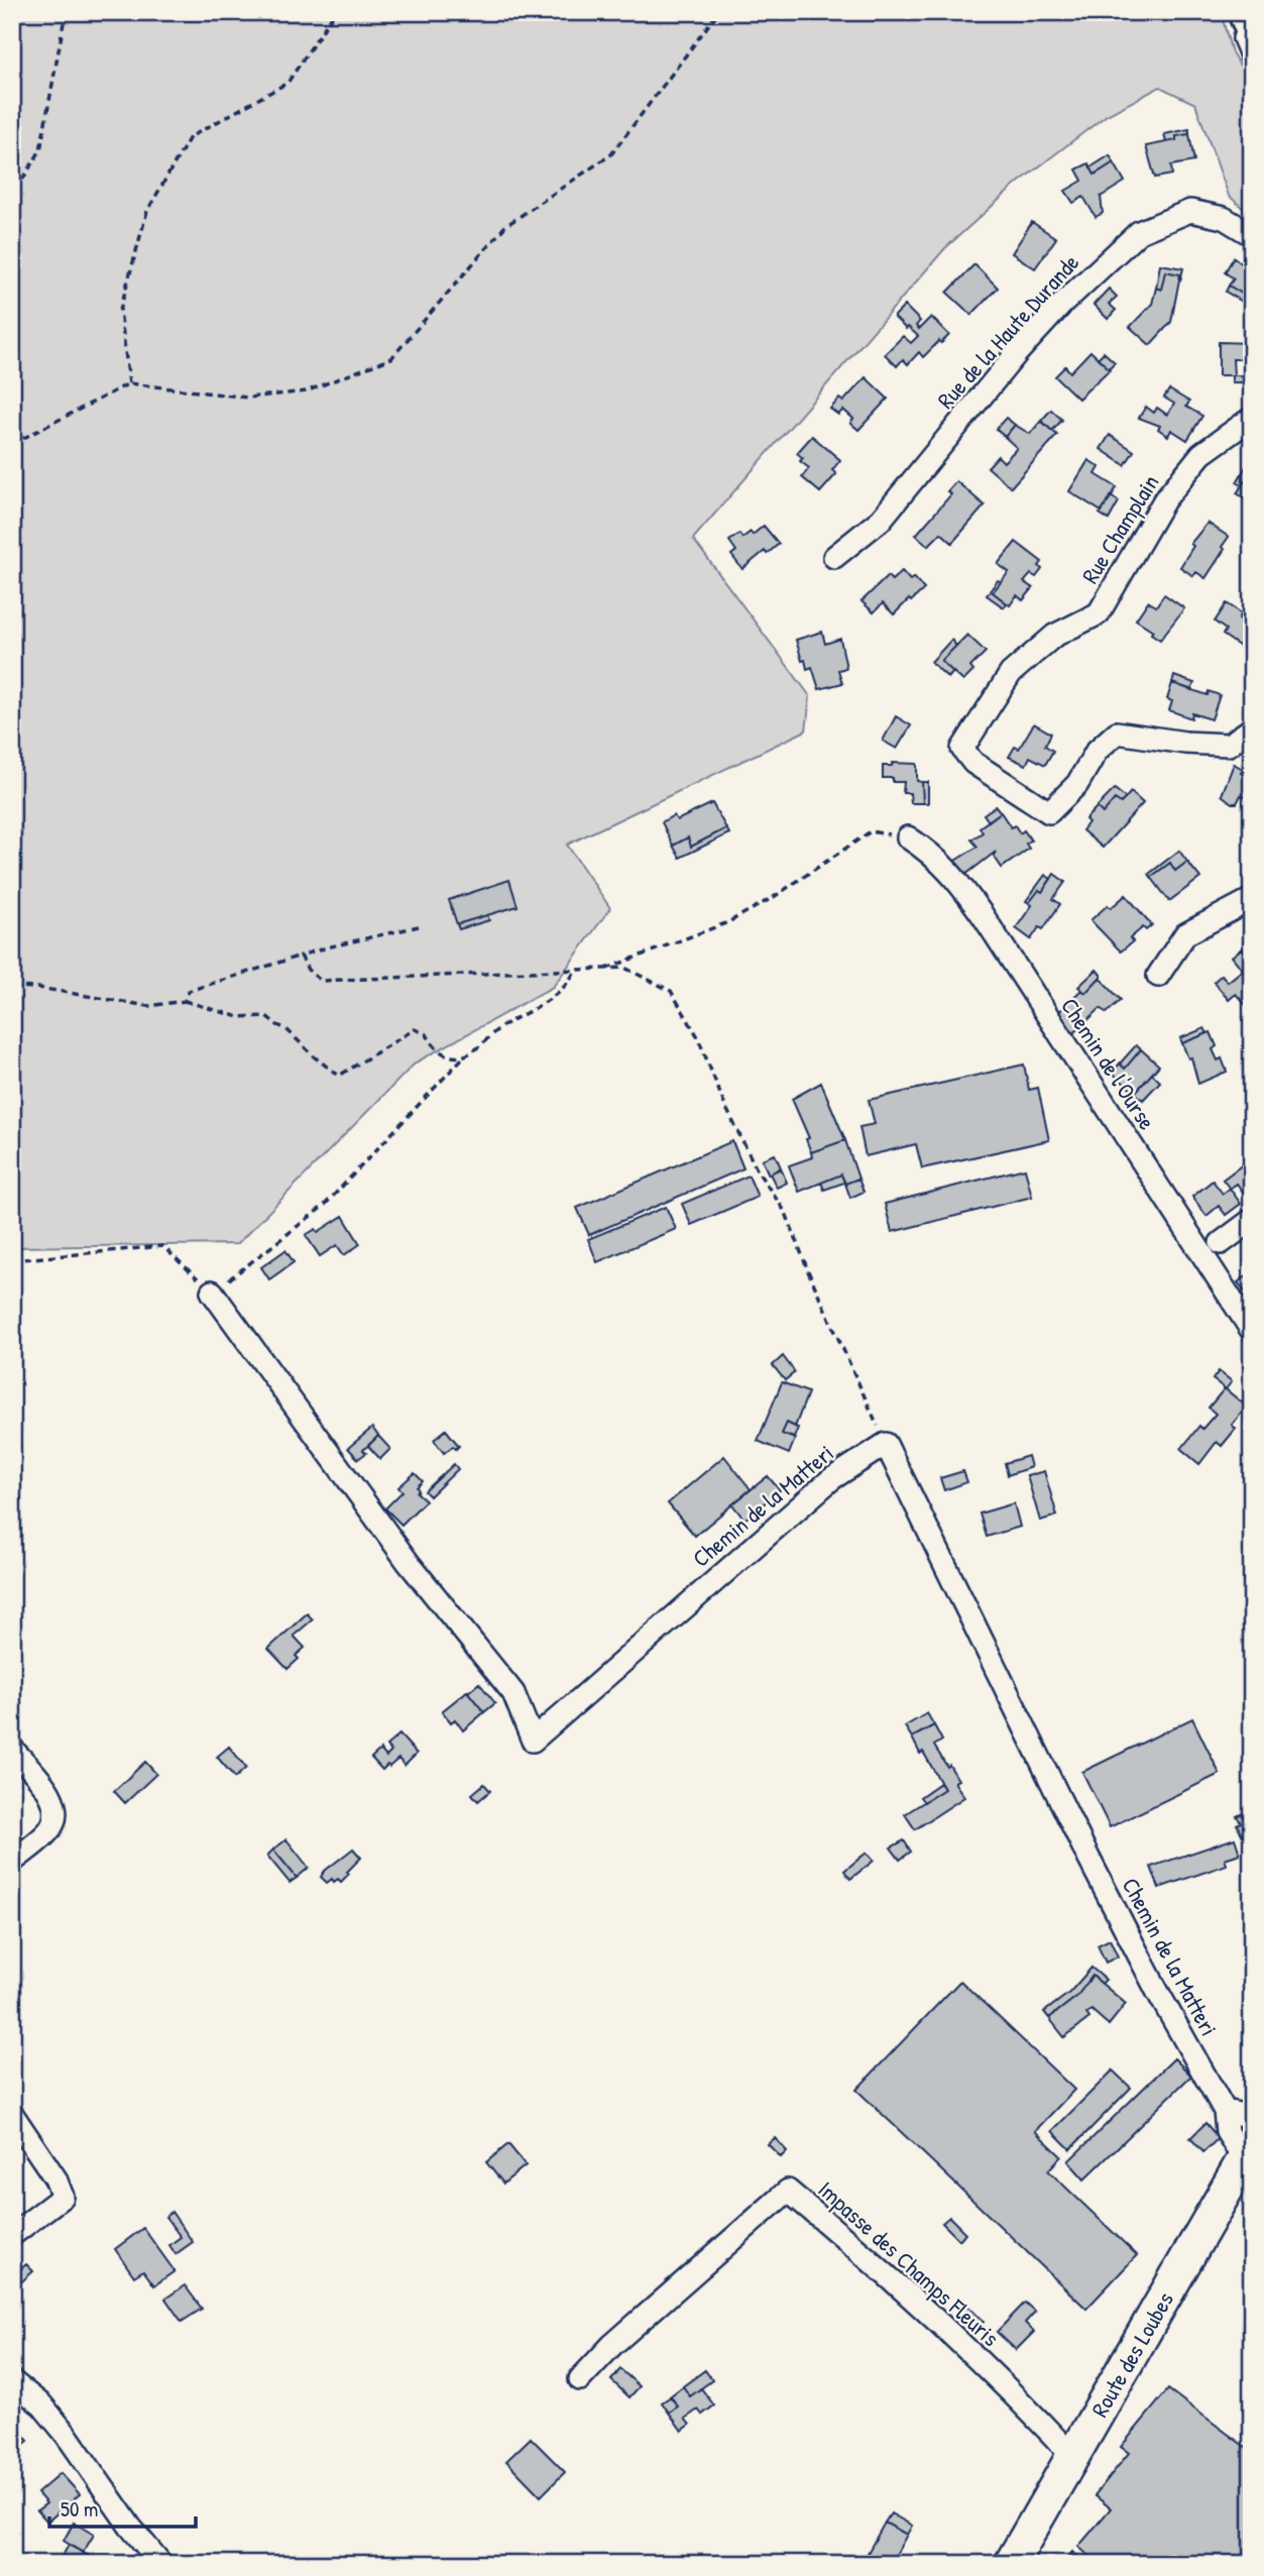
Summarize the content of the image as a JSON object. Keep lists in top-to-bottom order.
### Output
{
  "streets": {
    "main road": ["Route des Loubes"],
    "street": [
      "Rue de la Haute Durande",
      "Rue Champlain",
      "Chemin de l'Ourse",
      "Chemin de la Matteri",
      "Impasse des Champs Fleuris"
    ]
  },
  "crossings": [
    ["Chemin de la Matteri", "Route des Loubes"],
    ["Impasse des Champs Fleuris", "Route des Loubes"]
  ],
  "scale_bar": "50 m"
}
